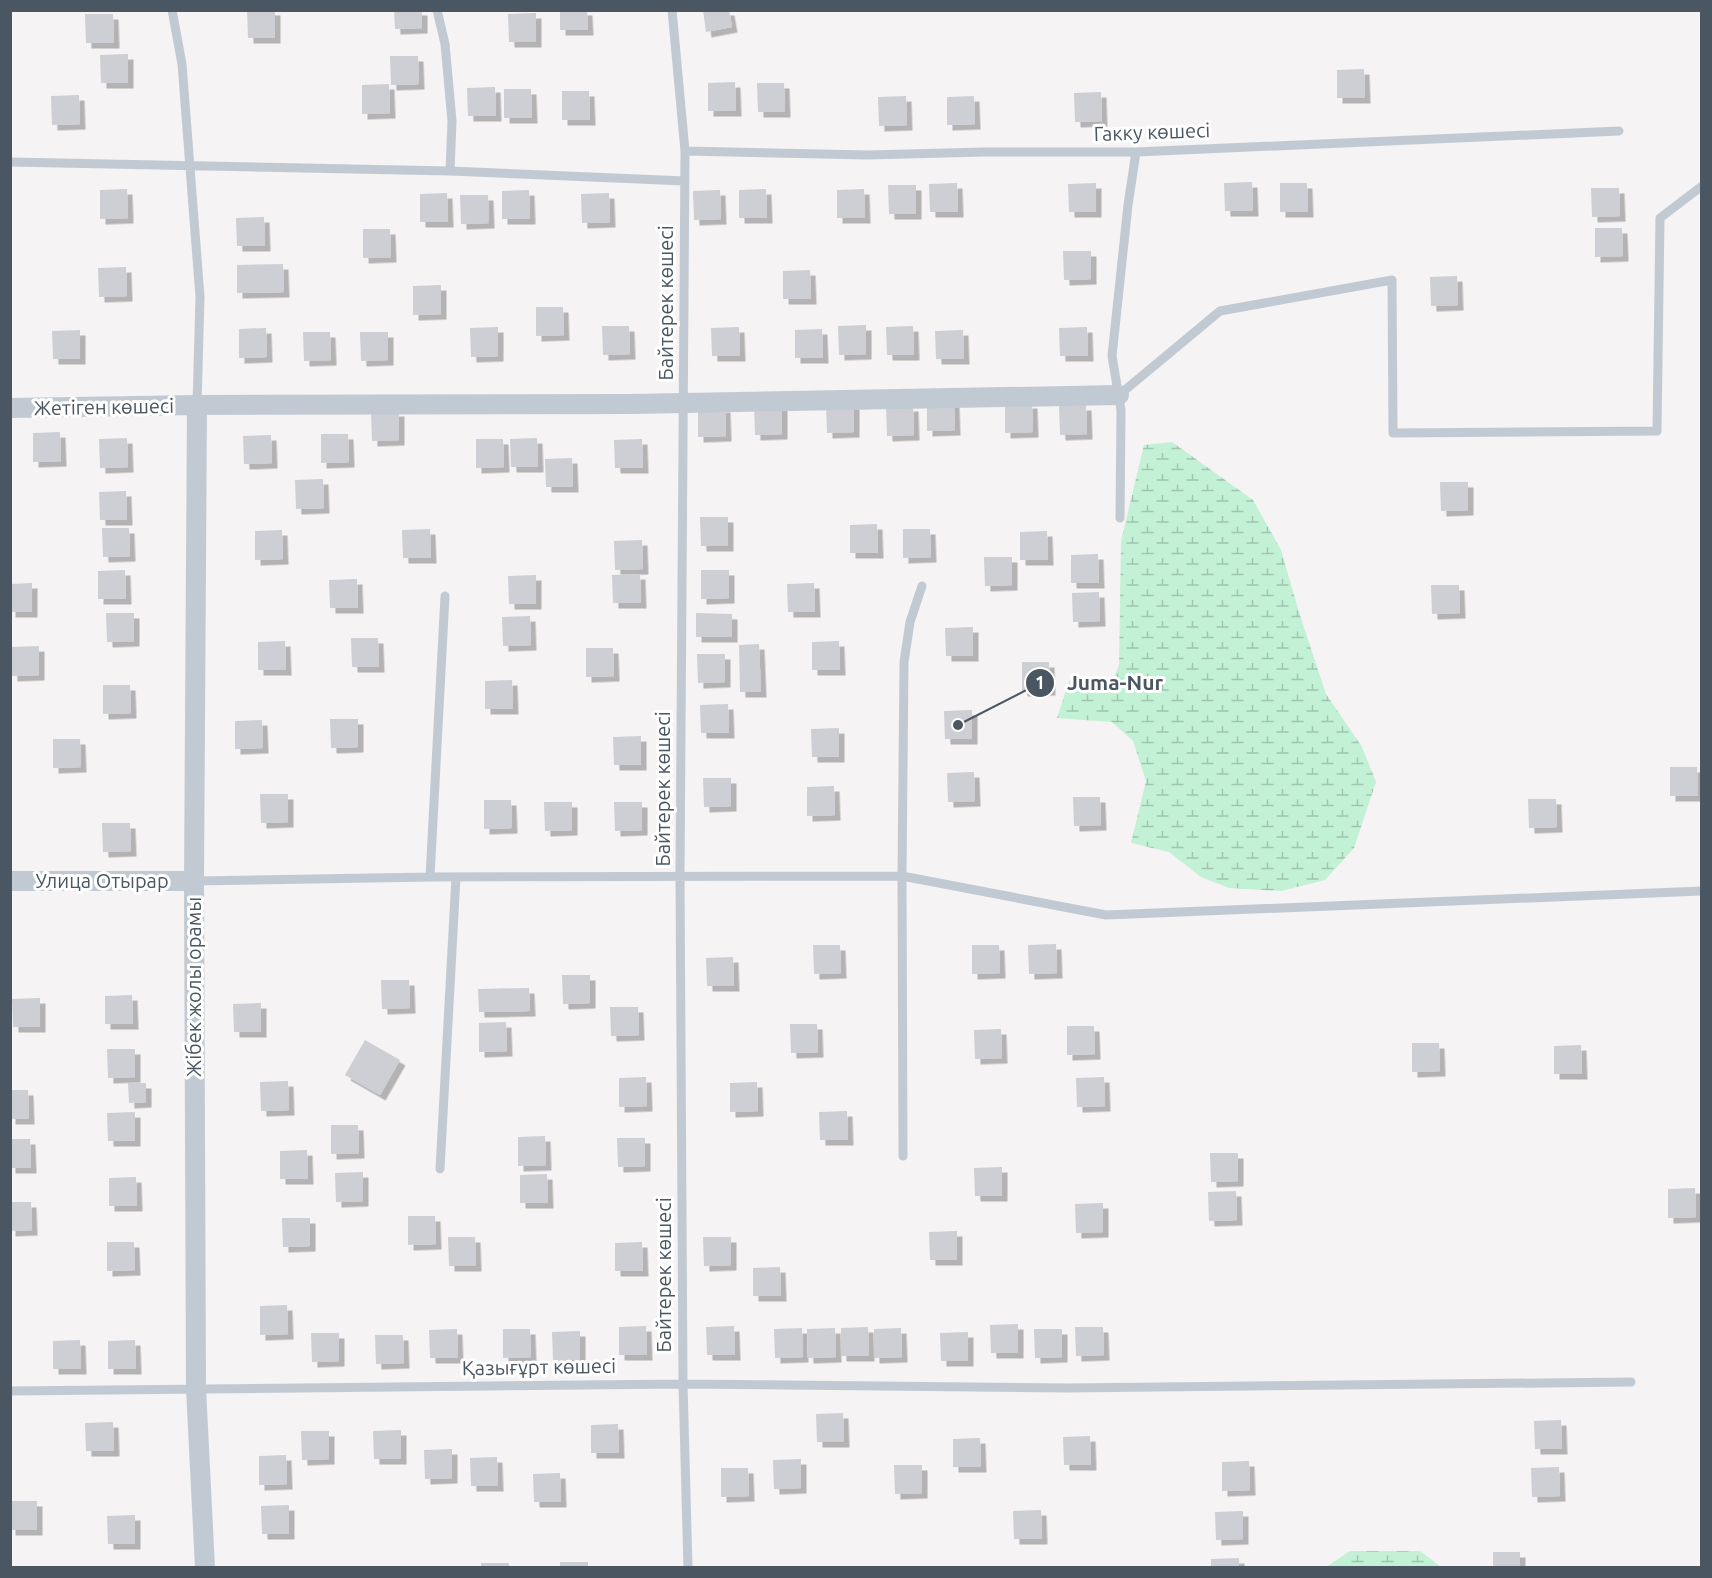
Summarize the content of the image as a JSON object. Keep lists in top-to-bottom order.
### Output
{
  "streets": {
    "street": ["Жетіген көшесі", "Улица Отырар", "Жібек жолы орамы"],
    "lane": ["Гакку көшесі", "Байтерек көшесі", "Қазығұрт көшесі"]
  },
  "crossings": [
    ["Гакку көшесі", "Байтерек көшесі"],
    ["Байтерек көшесі", "Жетіген көшесі"],
    ["Байтерек көшесі", "Қазығұрт көшесі"],
    ["Жетіген көшесі", "Жібек жолы орамы"],
    ["Улица Отырар", "Жібек жолы орамы"],
    ["Жібек жолы орамы", "Қазығұрт көшесі"]
  ],
  "places": ["Juma-Nur"]
}
